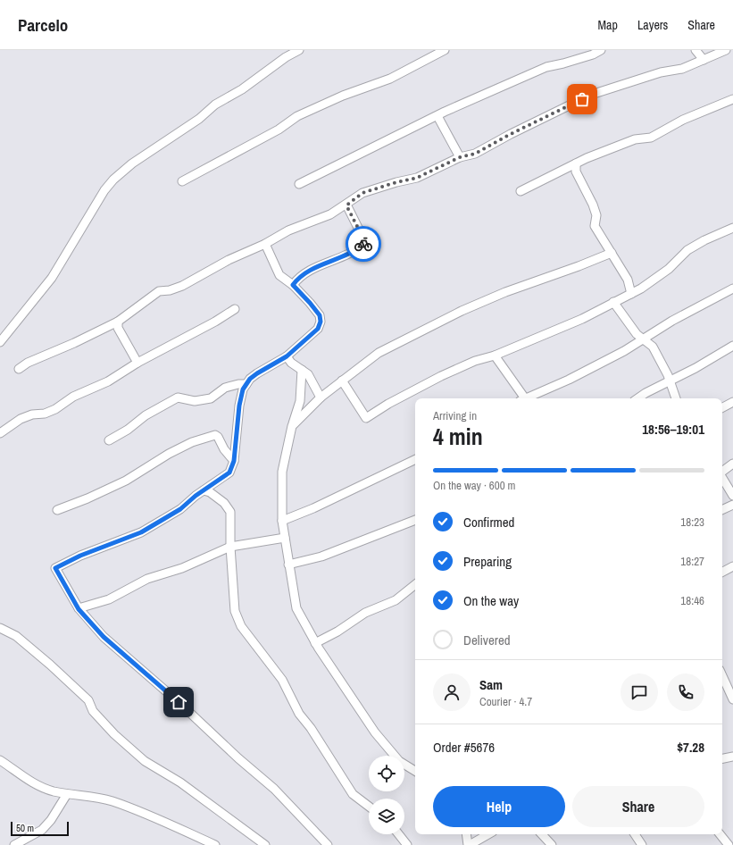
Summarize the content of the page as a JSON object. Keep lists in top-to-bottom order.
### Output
{
  "scale_bar": "50 m",
  "page": {
    "header": "Parcelo",
    "nav": ["Map", "Layers", "Share"],
    "heading": ["4 min", "Arriving in", "18:56–19:01"],
    "panel": [
      "Sam",
      "Courier · 4.7",
      "Order #5676",
      "$7.28"
    ],
    "bar": "On the way · 600 m",
    "list": [
      ["Confirmed", "18:23"],
      ["Preparing", "18:27"],
      ["On the way", "18:46"],
      "Delivered"
    ],
    "buttons": ["Help", "Share"],
    "scale": "50 m"
  }
}
